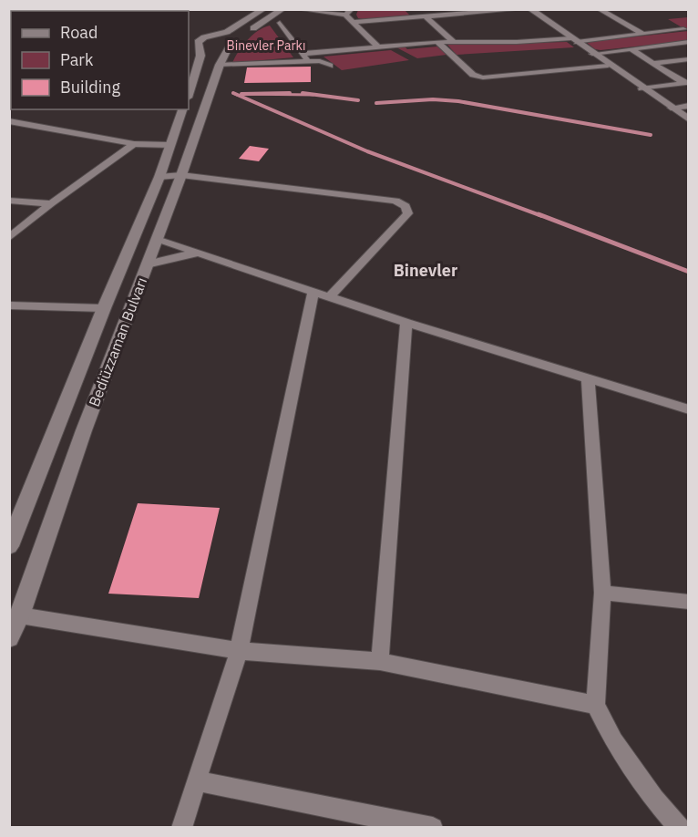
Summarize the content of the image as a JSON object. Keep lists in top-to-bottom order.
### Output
{
  "streets": {
    "street": ["Bediüzzaman Bulvarı"]
  },
  "districts": ["Binevler"],
  "parks": ["Binevler Parkı"],
  "legend": ["Road", "Park", "Building"]
}
